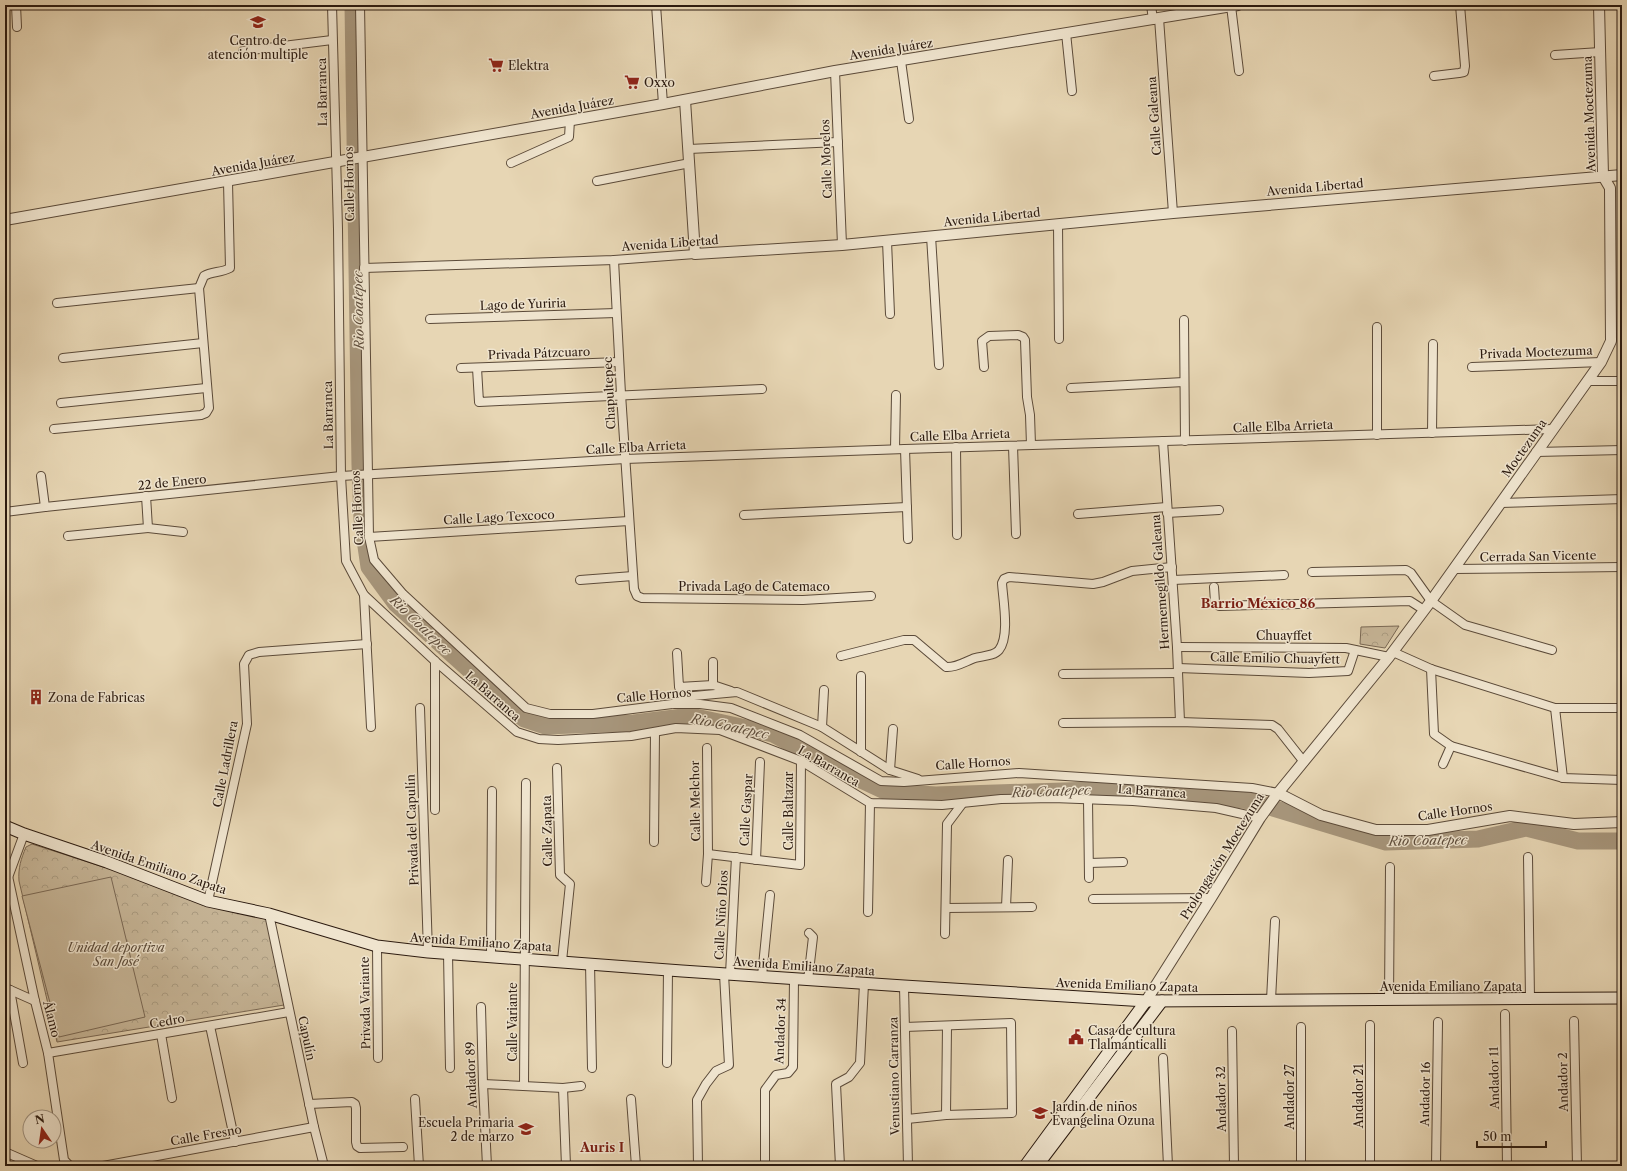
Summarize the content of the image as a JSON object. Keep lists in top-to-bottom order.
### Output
{
  "streets": {
    "main road": ["Prolongación Moctezuma", "Avenida Emiliano Zapata"],
    "street": [
      "Avenida Juárez",
      "La Barranca",
      "Avenida Moctezuma",
      "Calle Galeana",
      "Calle Morelos",
      "Calle Hornos",
      "Avenida Libertad",
      "Lago de Yuriria",
      "Privada Moctezuma",
      "Privada Pátzcuaro",
      "Chapultepec",
      "Calle Elba Arrieta",
      "Moctezuma",
      "22 de Enero",
      "Calle Lago Texcoco",
      "Cerrada San Vicente",
      "Hermemegildo Galeana",
      "Privada Lago de Catemaco",
      "Chuayffet",
      "Calle Emilio Chuayfett",
      "Calle Ladrillera",
      "Calle Melchor",
      "Calle Gaspar",
      "Calle Baltazar",
      "Privada del Capulín",
      "Calle Zapata",
      "Calle Niño Dios",
      "Privada Variante",
      "Álamo",
      "Cedro",
      "Calle Variante",
      "Andador 34",
      "Capulín",
      "Andador 89",
      "Venustiano Carranza",
      "Andador 11",
      "Andador 2",
      "Andador 16",
      "Andador 21",
      "Andador 27",
      "Andador 32",
      "Calle Fresno"
    ]
  },
  "crossings": [
    ["Avenida Juárez", "La Barranca"],
    ["Avenida Juárez", "Calle Galeana"],
    ["Avenida Juárez", "Calle Morelos"],
    ["Avenida Juárez", "Calle Hornos"],
    ["La Barranca", "Calle Elba Arrieta"],
    ["La Barranca", "22 de Enero"],
    ["La Barranca", "Calle Baltazar"],
    ["La Barranca", "Prolongación Moctezuma"],
    ["Avenida Moctezuma", "Avenida Libertad"],
    ["Avenida Moctezuma", "Moctezuma"],
    ["Calle Galeana", "Avenida Libertad"],
    ["Calle Morelos", "Avenida Libertad"],
    ["Calle Hornos", "Avenida Libertad"],
    ["Calle Hornos", "Calle Elba Arrieta"],
    ["Calle Hornos", "Calle Lago Texcoco"],
    ["Calle Hornos", "Prolongación Moctezuma"],
    ["Avenida Libertad", "Chapultepec"],
    ["Lago de Yuriria", "Chapultepec"],
    ["Privada Moctezuma", "Moctezuma"],
    ["Privada Pátzcuaro", "Chapultepec"],
    ["Chapultepec", "Calle Elba Arrieta"],
    ["Chapultepec", "Calle Lago Texcoco"],
    ["Chapultepec", "Privada Lago de Catemaco"],
    ["Calle Elba Arrieta", "Moctezuma"],
    ["Calle Elba Arrieta", "22 de Enero"],
    ["Calle Elba Arrieta", "Hermemegildo Galeana"],
    ["Moctezuma", "Cerrada San Vicente"],
    ["Moctezuma", "Prolongación Moctezuma"],
    ["Cerrada San Vicente", "Prolongación Moctezuma"],
    ["Hermemegildo Galeana", "Chuayffet"],
    ["Hermemegildo Galeana", "Calle Emilio Chuayfett"],
    ["Chuayffet", "Calle Emilio Chuayfett"],
    ["Chuayffet", "Prolongación Moctezuma"],
    ["Calle Ladrillera", "Avenida Emiliano Zapata"],
    ["Calle Melchor", "Calle Baltazar"],
    ["Calle Gaspar", "Calle Baltazar"],
    ["Calle Baltazar", "Calle Niño Dios"],
    ["Privada del Capulín", "Avenida Emiliano Zapata"],
    ["Calle Zapata", "Avenida Emiliano Zapata"],
    ["Prolongación Moctezuma", "Avenida Emiliano Zapata"],
    ["Avenida Emiliano Zapata", "Calle Niño Dios"],
    ["Avenida Emiliano Zapata", "Privada Variante"],
    ["Avenida Emiliano Zapata", "Calle Variante"],
    ["Avenida Emiliano Zapata", "Andador 34"],
    ["Avenida Emiliano Zapata", "Capulín"],
    ["Avenida Emiliano Zapata", "Venustiano Carranza"],
    ["Álamo", "Cedro"],
    ["Cedro", "Capulín"],
    ["Capulín", "Calle Fresno"]
  ],
  "districts": ["Barrio México 86", "Auris I"],
  "water": ["Rio Coatepec"],
  "parks": ["Unidad deportiva San José"],
  "places": {
    "school or university": ["Centro de atención multiple", "Jardin de niños Evangelina Ozuna", "Escuela Primaria 2 de marzo"],
    "supermarket": ["Elektra", "Oxxo"],
    "building": ["Zona de Fabricas"],
    "public building": ["Casa de cultura Tlalmanticalli"]
  },
  "scale_bar": "50 m",
  "north": "top"
}
